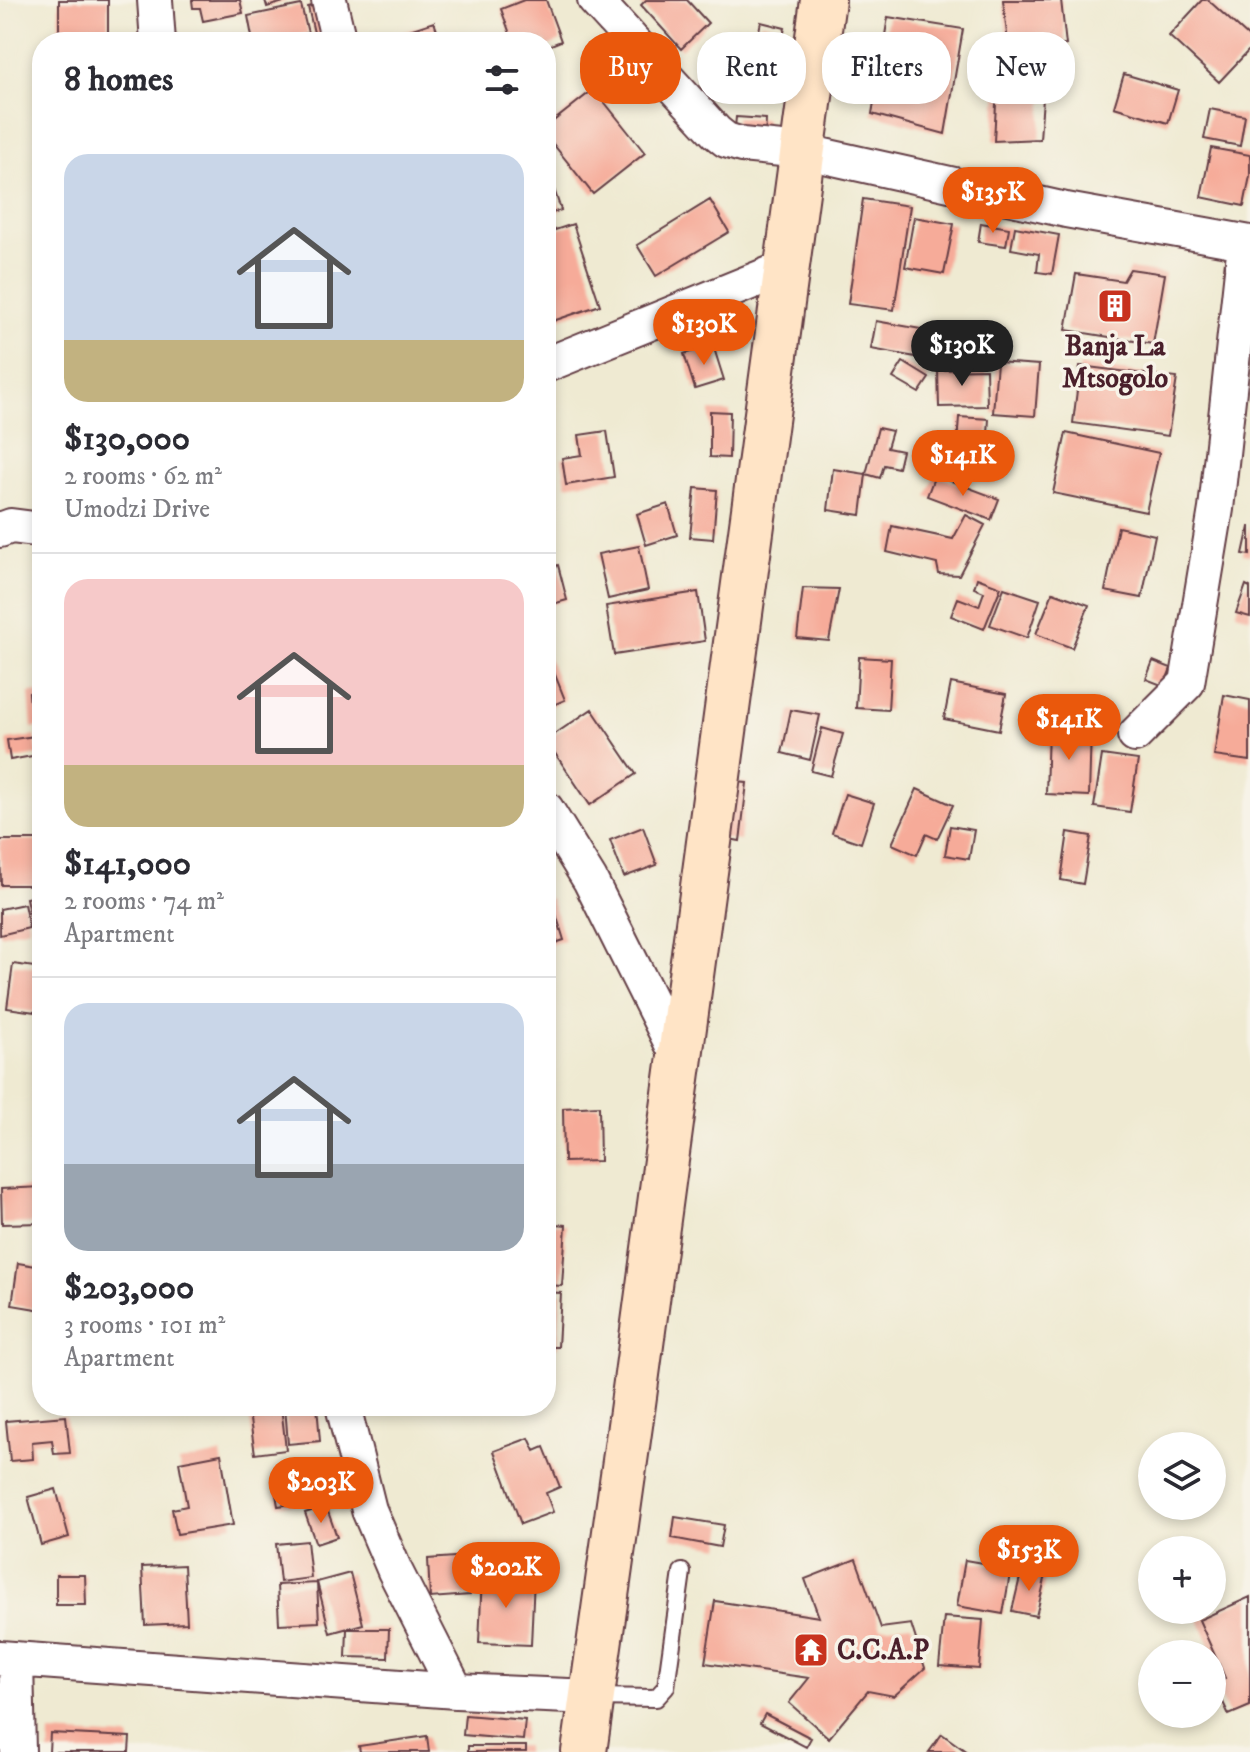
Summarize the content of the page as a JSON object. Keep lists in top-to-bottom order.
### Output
{
  "places": {
    "building": ["Banja La Mtsogolo"],
    "temple": ["C.C.A.P"]
  },
  "page": {
    "chip": [
      "Buy",
      "Rent",
      "Filters",
      "New"
    ],
    "heading": "8 homes",
    "list": [
      {
        "name": "$130,000",
        "note": "2 rooms · 62 m² · Umodzi Drive"
      },
      {
        "name": "$141,000",
        "note": "2 rooms · 74 m² · Apartment"
      },
      {
        "name": "$203,000",
        "note": "3 rooms · 101 m² · Apartment"
      }
    ],
    "price": [
      "$135K",
      "$130K",
      "$130K",
      "$141K",
      "$141K",
      "$203K",
      "$153K",
      "$202K"
    ],
    "map_buttons": ["+", "−"]
  }
}
